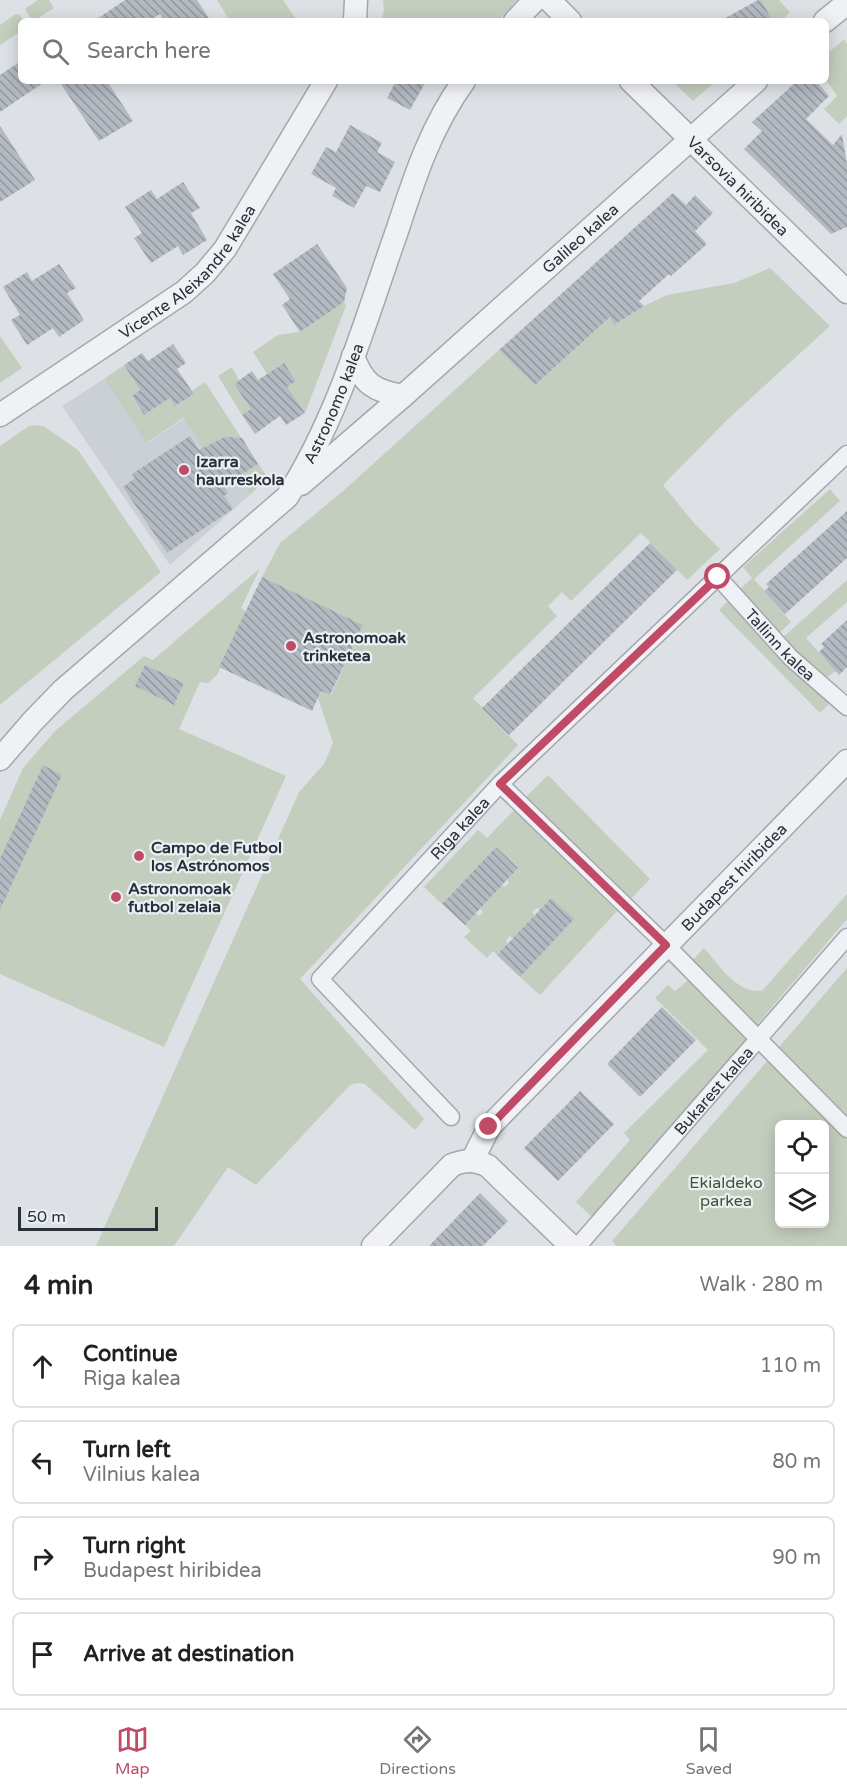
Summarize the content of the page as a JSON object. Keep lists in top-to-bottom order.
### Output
{
  "streets": {
    "street": [
      "Varsovia hiribidea",
      "Galileo kalea",
      "Vicente Aleixandre kalea",
      "Astronomo kalea",
      "Tallinn kalea",
      "Riga kalea",
      "Budapest hiribidea",
      "Bukarest kalea"
    ]
  },
  "crossings": [
    ["Varsovia hiribidea", "Galileo kalea"],
    ["Galileo kalea", "Astronomo kalea"],
    ["Tallinn kalea", "Riga kalea"]
  ],
  "parks": ["Ekialdeko parkea"],
  "places": [
    "Izarra haurreskola",
    "Astronomoak trinketea",
    "Campo de Futbol los Astrónomos",
    "Astronomoak futbol zelaia"
  ],
  "scale_bar": "50 m",
  "page": {
    "search": "Search here",
    "scale": "50 m",
    "heading": ["4 min", "Walk · 280 m"],
    "list": [
      ["Continue", "Riga kalea", "110 m"],
      ["Turn left", "Vilnius kalea", "80 m"],
      ["Turn right", "Budapest hiribidea", "90 m"],
      "Arrive at destination"
    ],
    "nav": ["Map", "Directions", "Saved"]
  }
}
